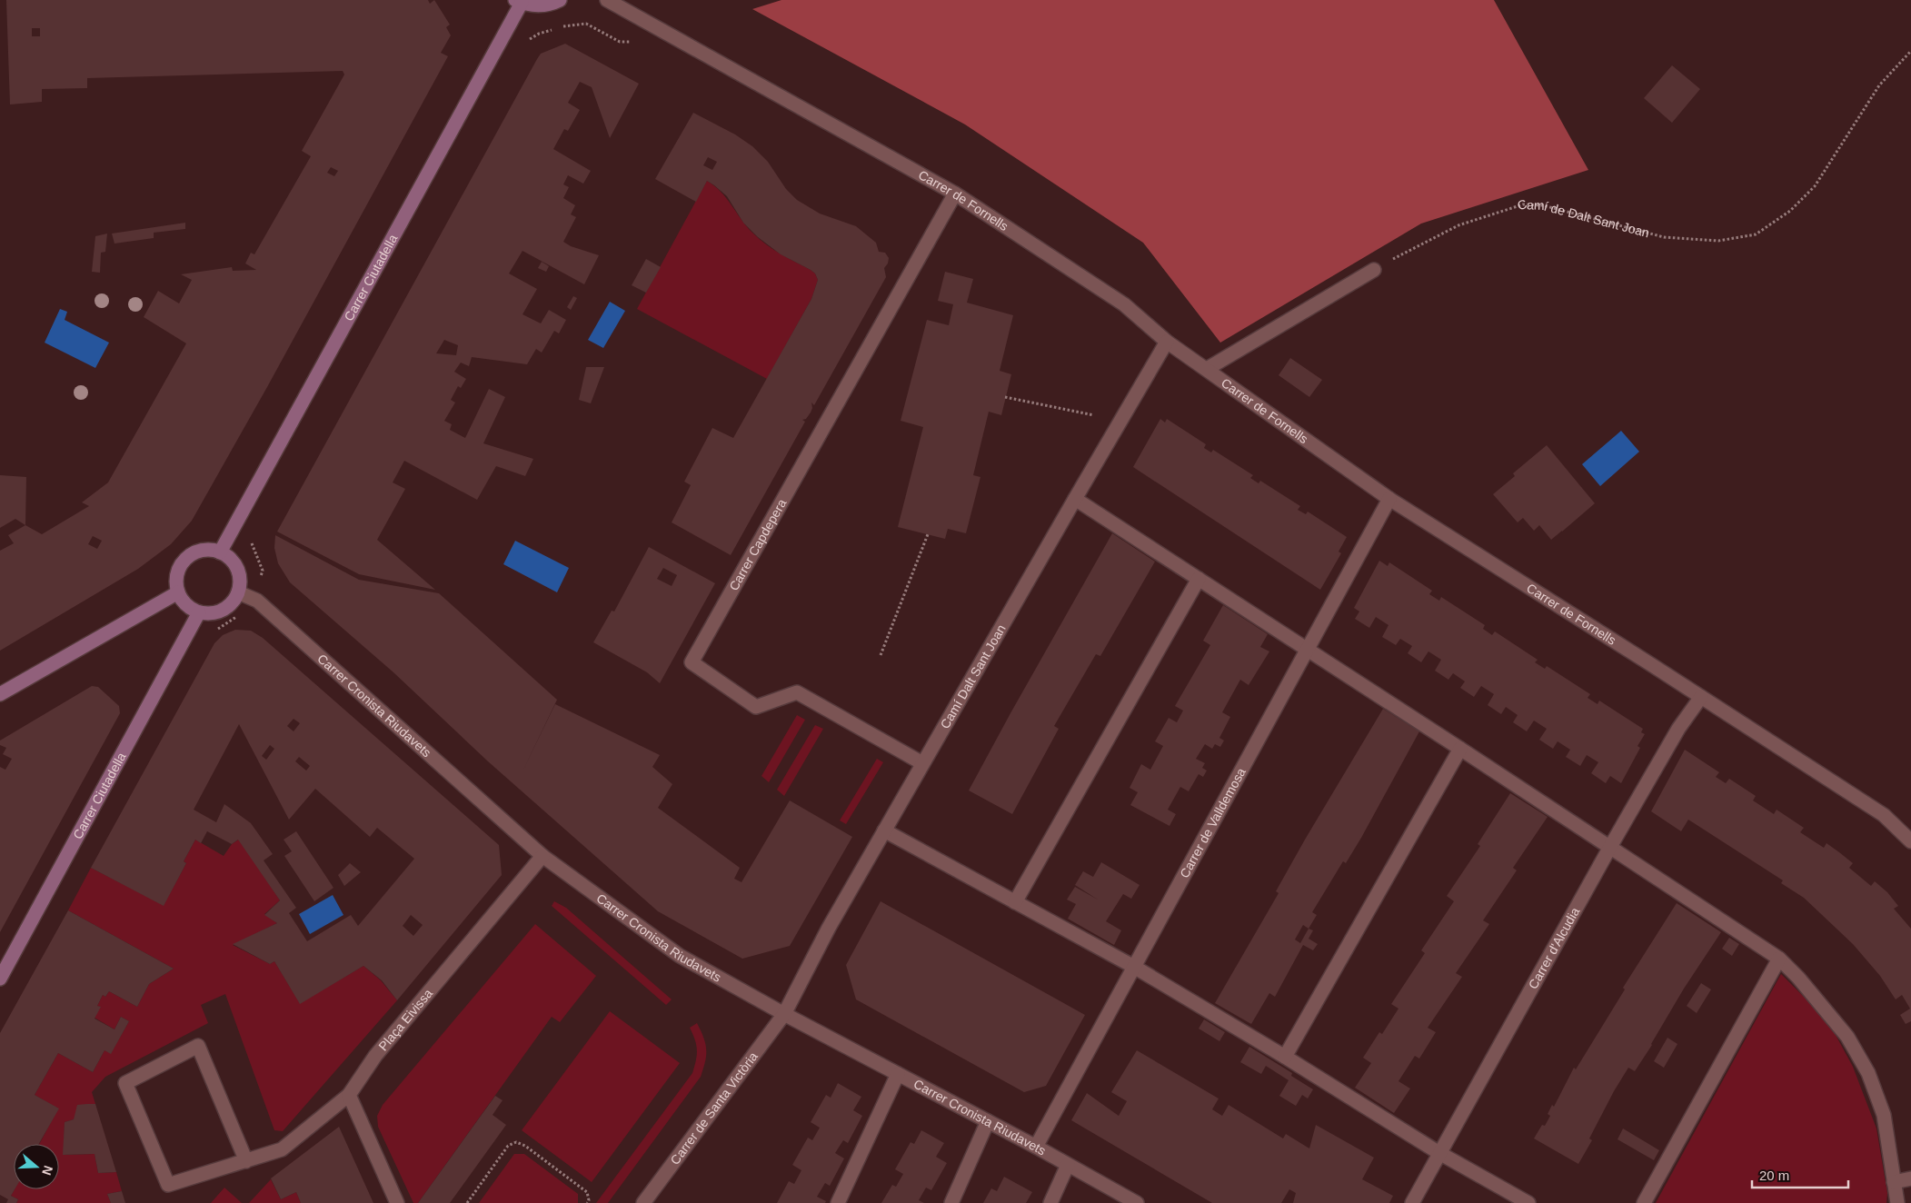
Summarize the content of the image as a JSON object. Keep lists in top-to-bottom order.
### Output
{
  "streets": {
    "street": [
      "Carrer de Fornells",
      "Carrer Ciutadella",
      "Carrer Capdepera",
      "Camí Dalt Sant Joan",
      "Carrer Cronista Riudavets",
      "Carrer de Valldemosa",
      "Carrer d'Alcudia",
      "Plaça Eivissa",
      "Carrer de Santa Victòria"
    ],
    "path": ["Camí de Dalt Sant Joan"]
  },
  "crossings": [
    ["Carrer de Fornells", "Carrer Capdepera"],
    ["Carrer de Fornells", "Camí Dalt Sant Joan"],
    ["Carrer de Fornells", "Carrer de Valldemosa"],
    ["Carrer de Fornells", "Carrer d'Alcudia"],
    ["Carrer Ciutadella", "Carrer Cronista Riudavets"],
    ["Carrer Capdepera", "Camí Dalt Sant Joan"],
    ["Camí Dalt Sant Joan", "Carrer Cronista Riudavets"],
    ["Camí Dalt Sant Joan", "Carrer de Santa Victòria"],
    ["Carrer Cronista Riudavets", "Carrer de Valldemosa"],
    ["Carrer Cronista Riudavets", "Plaça Eivissa"],
    ["Carrer Cronista Riudavets", "Carrer de Santa Victòria"]
  ],
  "scale_bar": "20 m",
  "north": "right"
}
